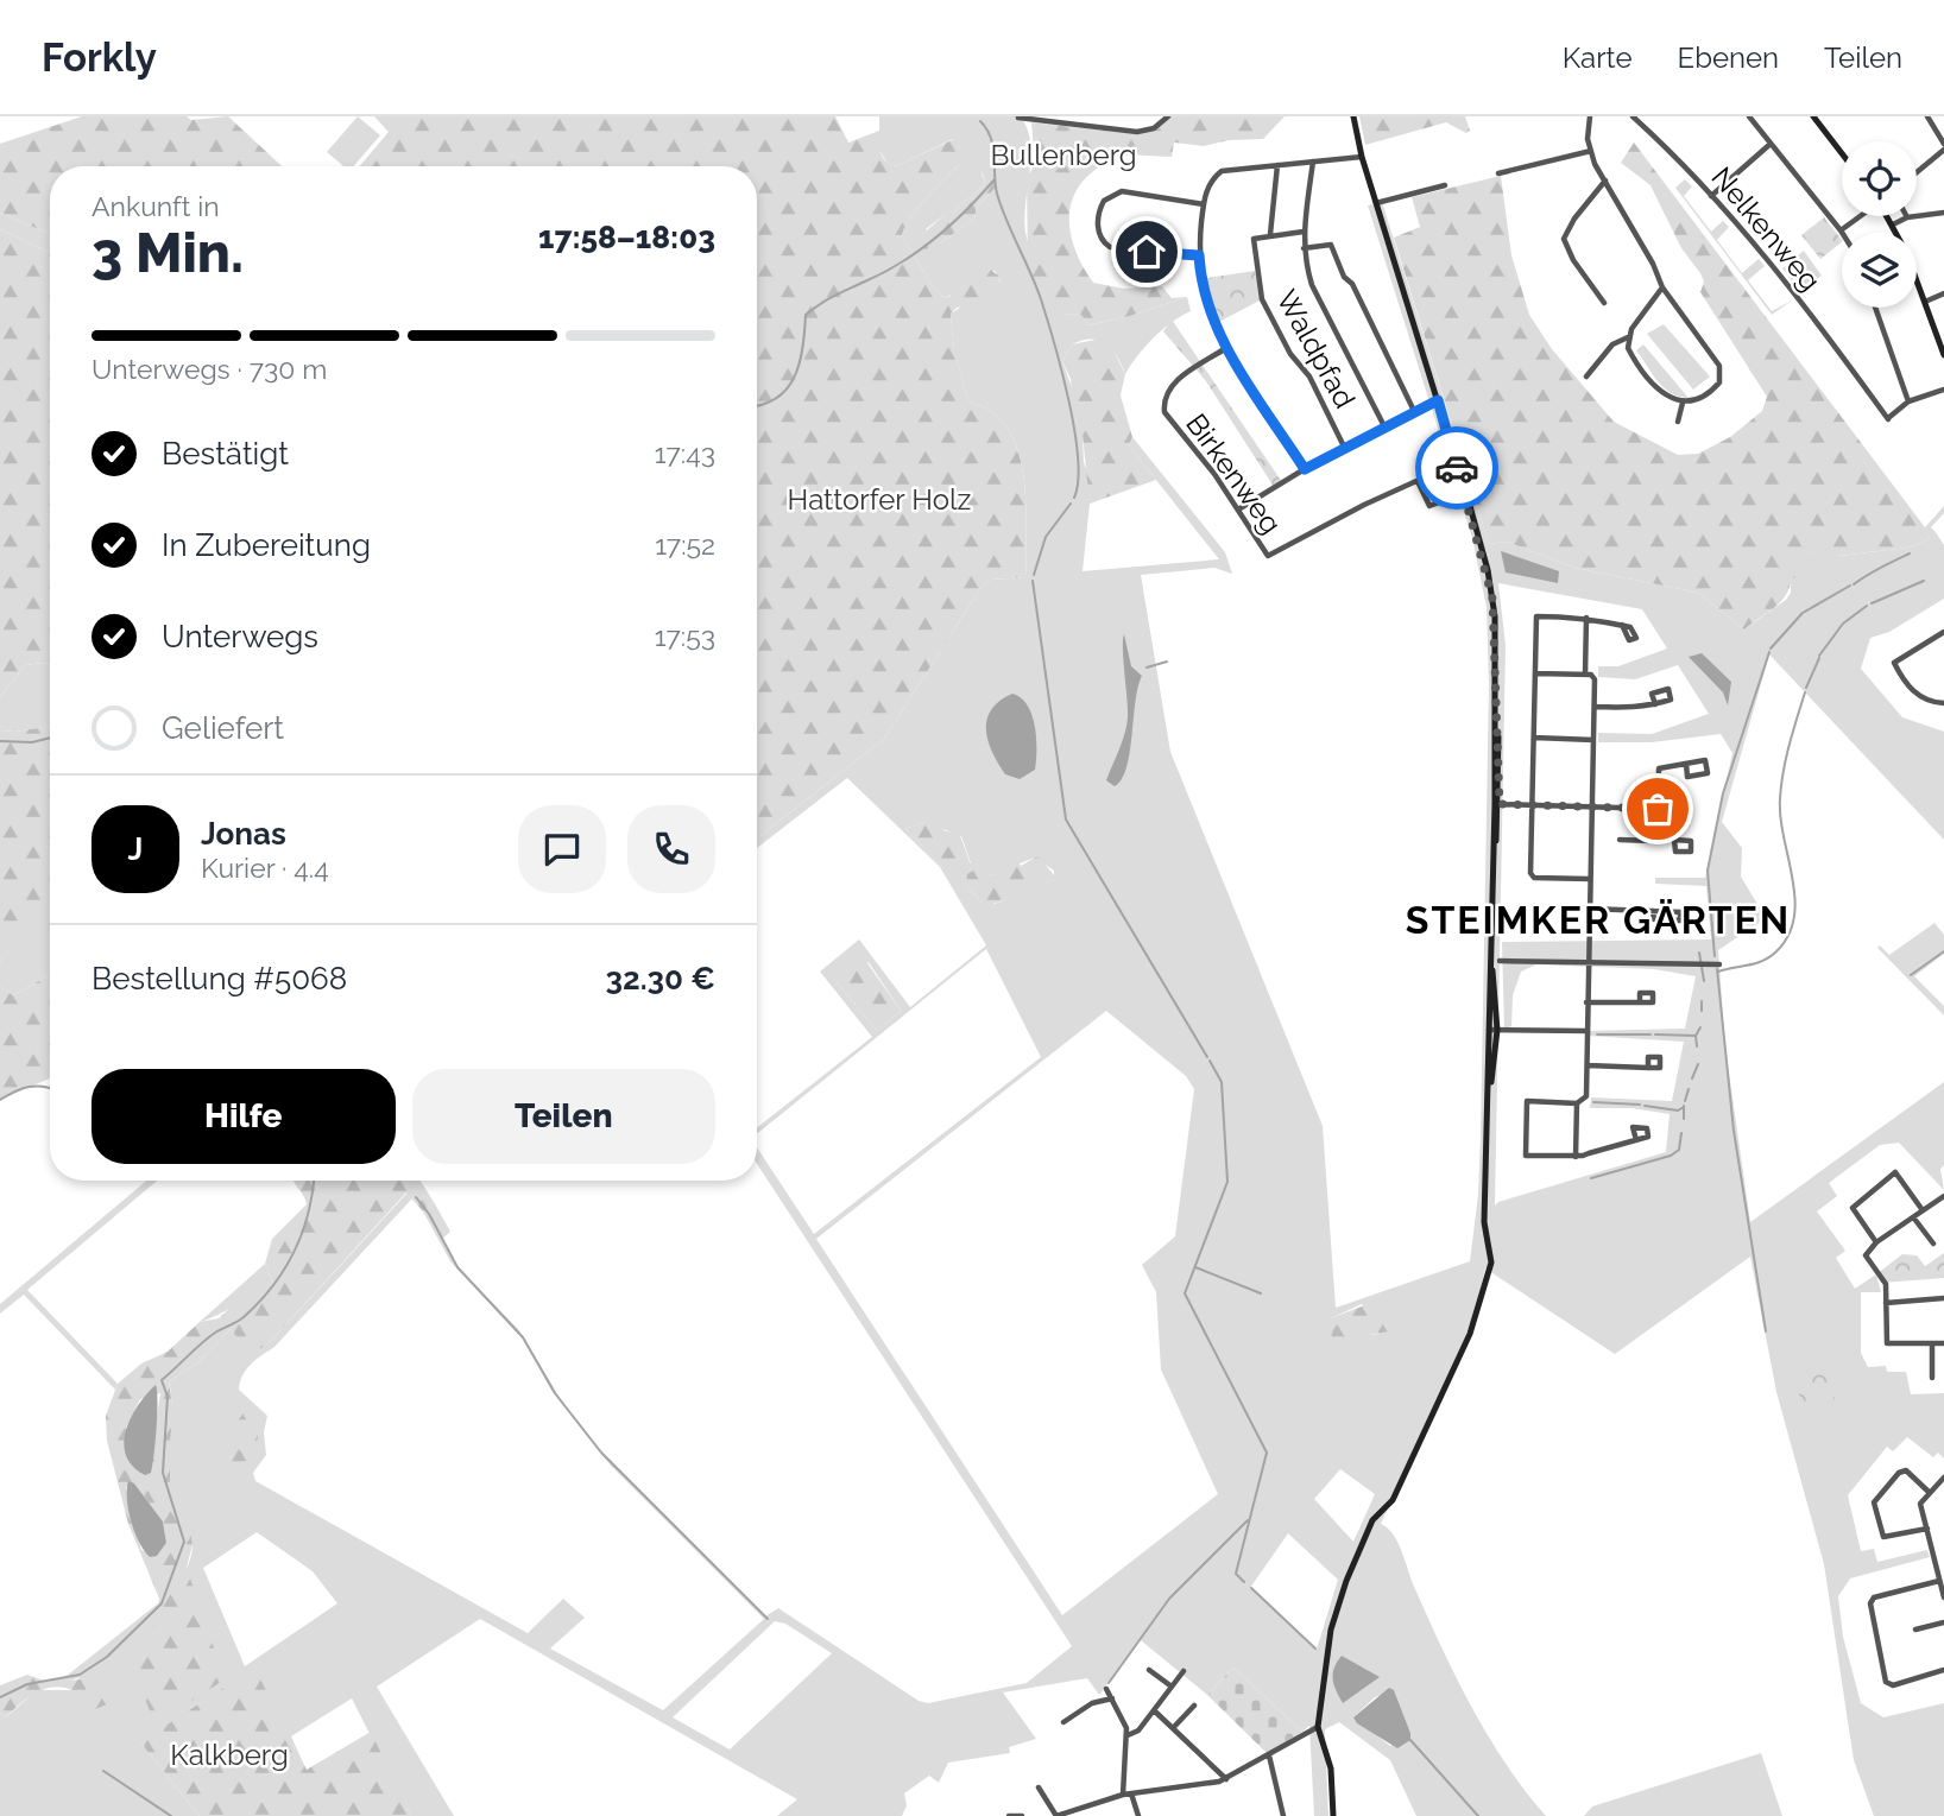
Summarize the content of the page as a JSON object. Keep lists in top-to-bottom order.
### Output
{
  "streets": {
    "street": ["Nelkenweg", "Waldpfad", "Birkenweg"]
  },
  "districts": ["STEIMKER GÄRTEN"],
  "parks": ["Bullenberg", "Hattorfer Holz", "Kalkberg"],
  "page": {
    "header": "Forkly",
    "nav": ["Karte", "Ebenen", "Teilen"],
    "heading": ["3 Min.", "Ankunft in", "17:58–18:03"],
    "panel": [
      "Jonas",
      "Kurier · 4.4",
      "Bestellung #5068",
      "32.30 €"
    ],
    "bar": "Unterwegs · 730 m",
    "list": [
      ["Bestätigt", "17:43"],
      ["In Zubereitung", "17:52"],
      ["Unterwegs", "17:53"],
      "Geliefert"
    ],
    "round": "J",
    "buttons": ["Hilfe", "Teilen"]
  }
}
